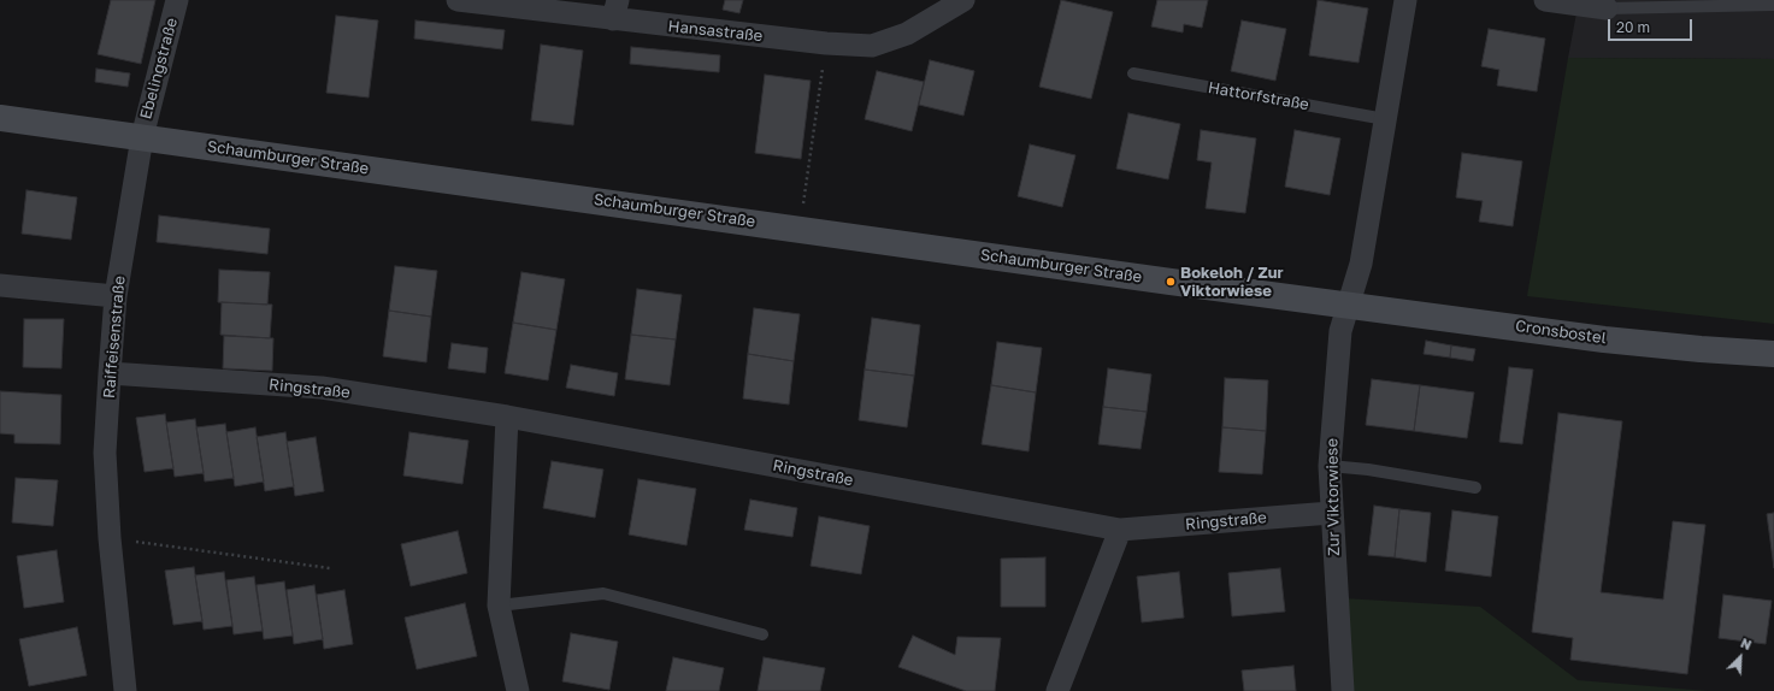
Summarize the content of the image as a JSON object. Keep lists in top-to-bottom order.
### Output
{
  "streets": {
    "street": [
      "Hansastraße",
      "Ebelingstraße",
      "Schaumburger Straße",
      "Cronsbostel",
      "Raiffeisenstraße",
      "Ringstraße",
      "Zur Viktorwiese"
    ],
    "lane": ["Hattorfstraße"]
  },
  "crossings": [
    ["Ebelingstraße", "Schaumburger Straße"],
    ["Ebelingstraße", "Raiffeisenstraße"],
    ["Schaumburger Straße", "Cronsbostel"],
    ["Schaumburger Straße", "Raiffeisenstraße"],
    ["Schaumburger Straße", "Zur Viktorwiese"],
    ["Cronsbostel", "Zur Viktorwiese"],
    ["Raiffeisenstraße", "Ringstraße"],
    ["Ringstraße", "Zur Viktorwiese"]
  ],
  "places": ["Bokeloh / Zur Viktorwiese"],
  "scale_bar": "20 m",
  "north": "top right"
}
